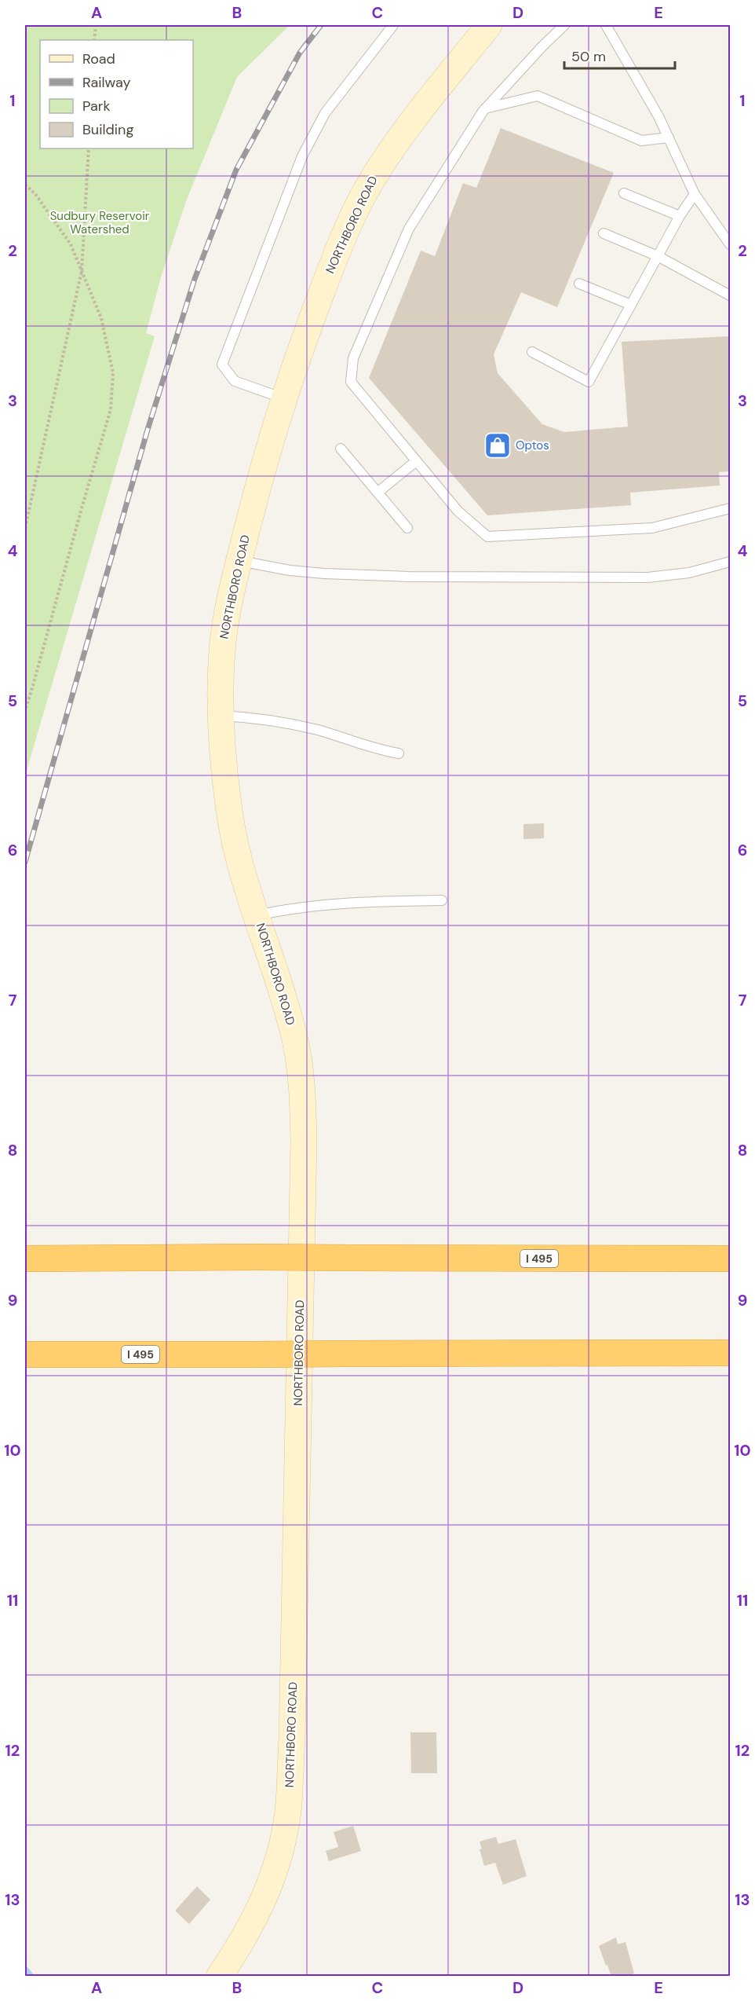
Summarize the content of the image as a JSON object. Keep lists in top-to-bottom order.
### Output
{
  "streets": {
    "highway": ["I 495"],
    "main road": ["NORTHBORO ROAD"]
  },
  "parks": ["Sudbury Reservoir Watershed"],
  "places": {
    "shop": ["Optos"]
  },
  "legend": [
    "Road",
    "Railway",
    "Park",
    "Building"
  ],
  "scale_bar": "50 m",
  "grid": {
    "columns": [
      "A",
      "B",
      "C",
      "D",
      "E"
    ],
    "rows": [
      "1",
      "2",
      "3",
      "4",
      "5",
      "6",
      "7",
      "8",
      "9",
      "10",
      "11",
      "12",
      "13"
    ]
  }
}
